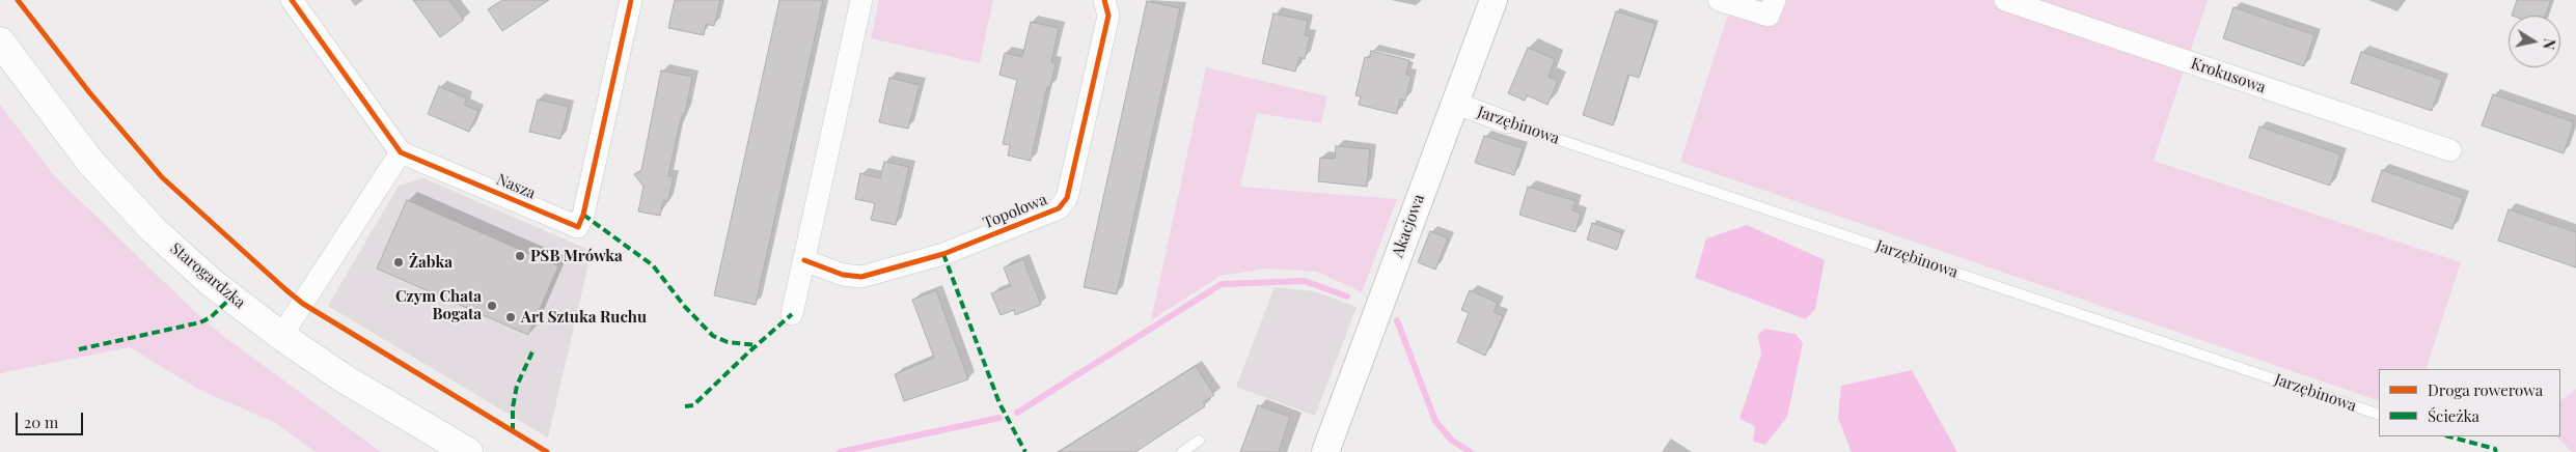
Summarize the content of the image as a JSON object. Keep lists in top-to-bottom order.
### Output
{
  "streets": {
    "main road": ["Starogardzka"],
    "street": [
      "Krokusowa",
      "Jarzębinowa",
      "Nasza",
      "Topolowa",
      "Akacjowa"
    ]
  },
  "crossings": [
    ["Jarzębinowa", "Akacjowa"]
  ],
  "places": [
    "PSB Mrówka",
    "Żabka",
    "Czym Chata Bogata",
    "Art Sztuka Ruchu"
  ],
  "legend": ["Droga rowerowa", "Ścieżka"],
  "scale_bar": "20 m",
  "north": "right"
}
